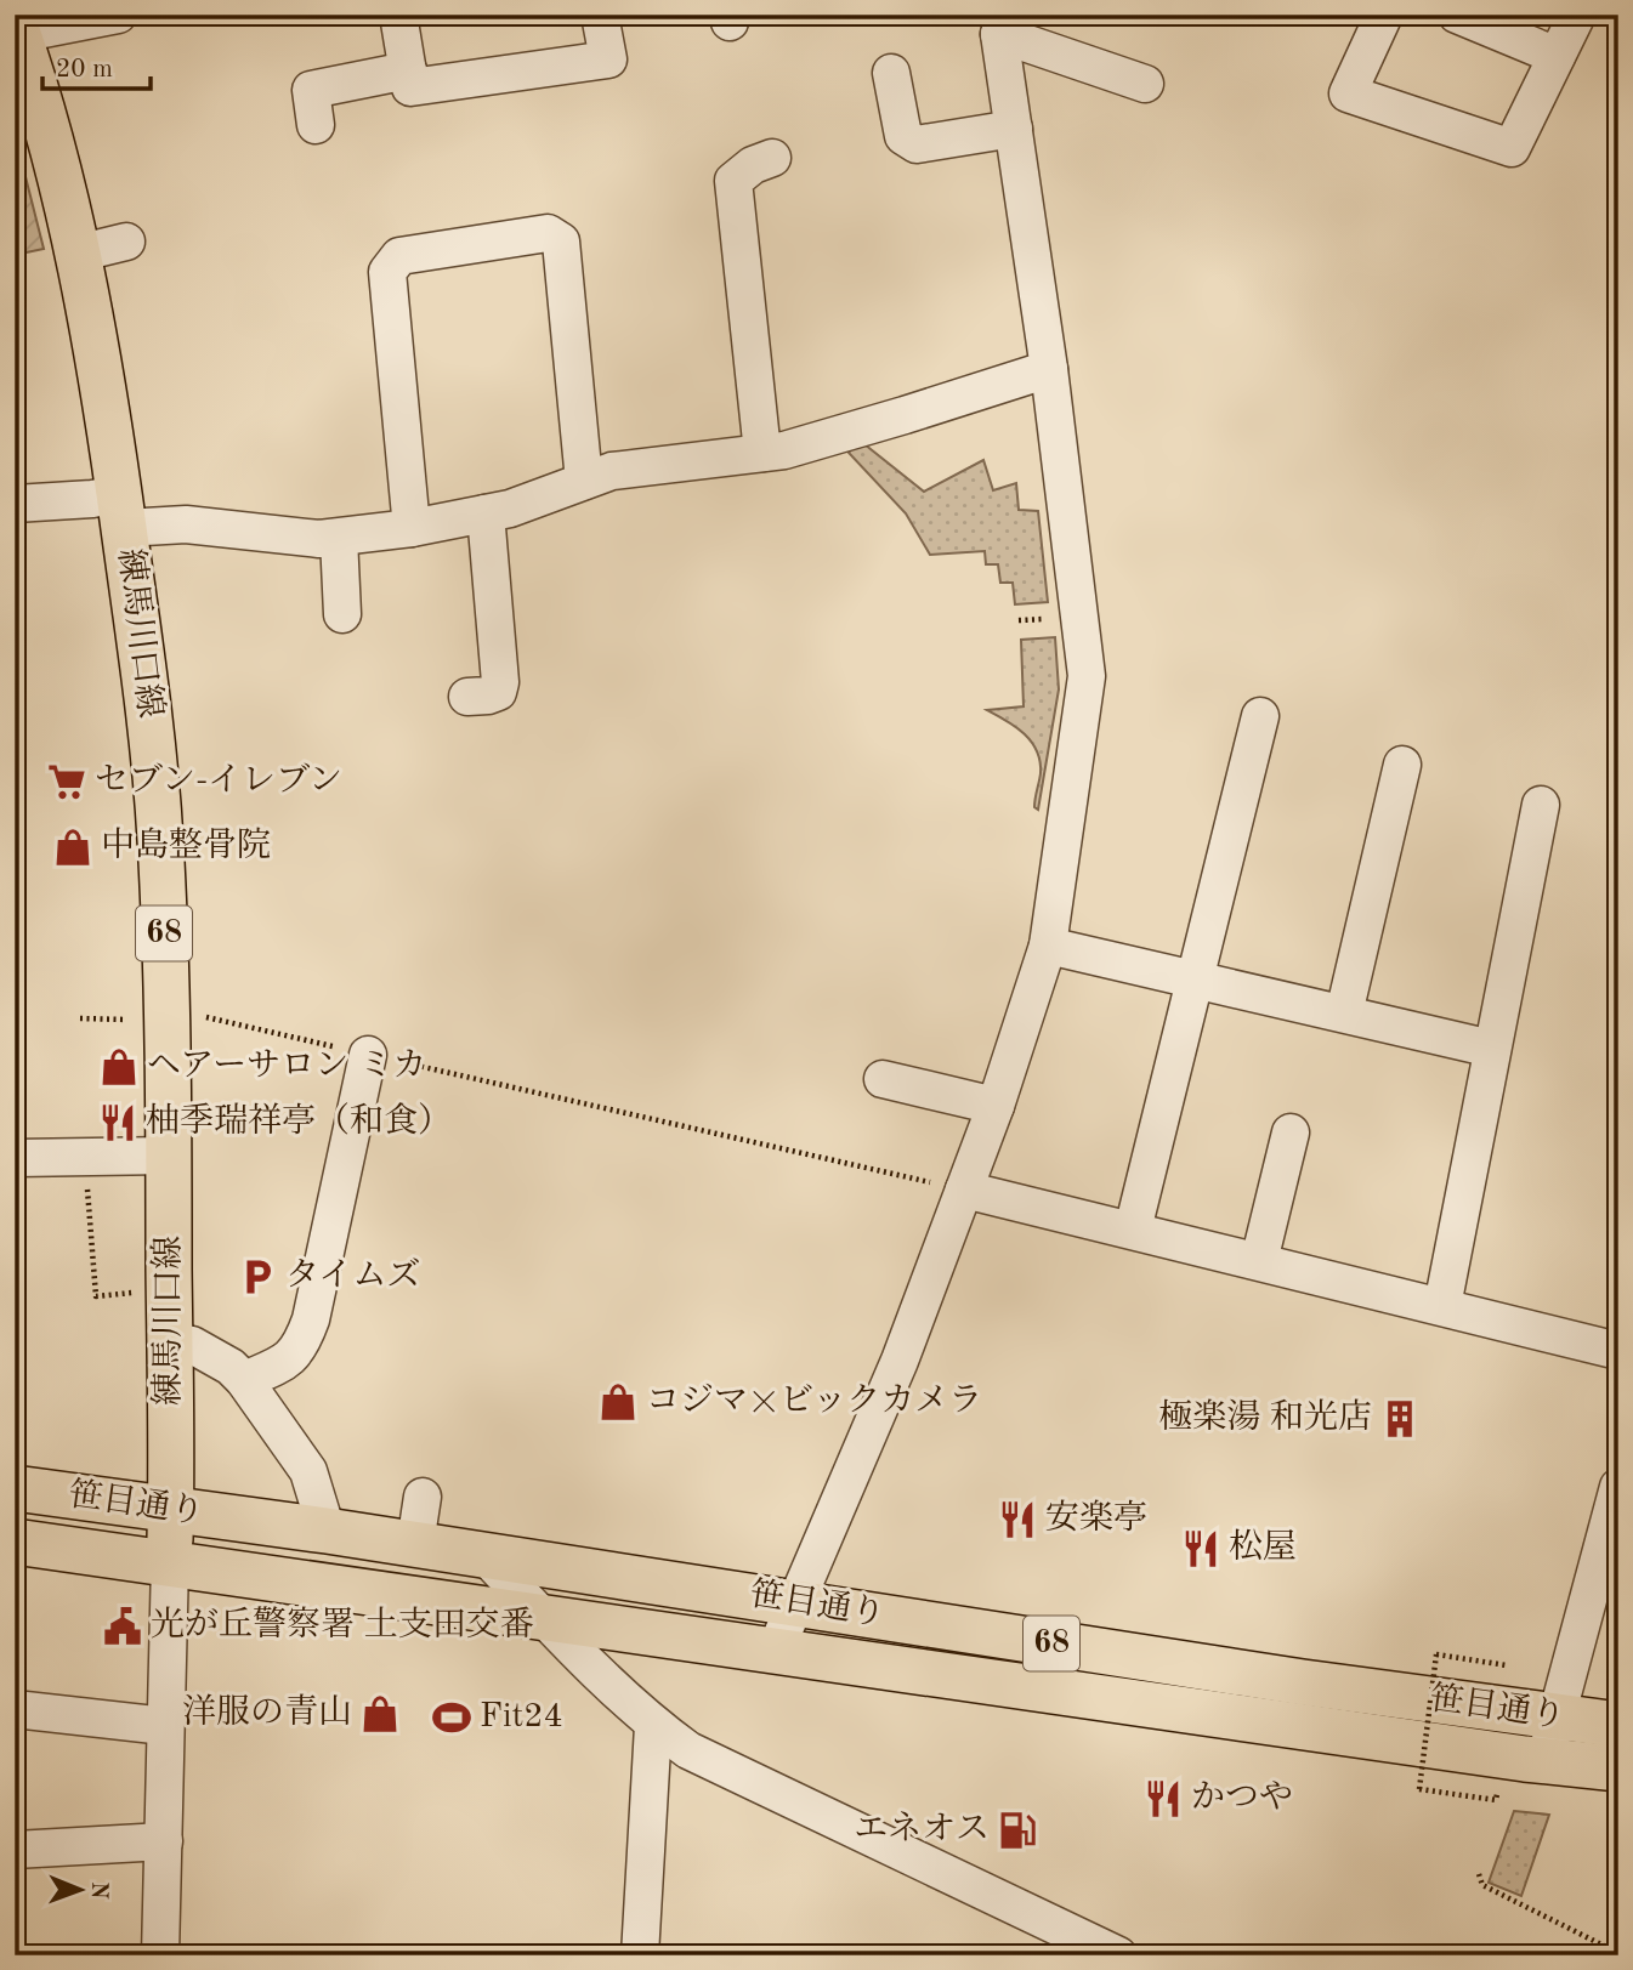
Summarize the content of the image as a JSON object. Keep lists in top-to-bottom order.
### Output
{
  "streets": {
    "main road": ["練馬川口線", "68", "笹目通り"]
  },
  "crossings": [
    ["練馬川口線", "笹目通り"]
  ],
  "places": {
    "supermarket": ["セブン-イレブン"],
    "shop": [
      "中島整骨院",
      "ヘアーサロン ミカ",
      "コジマ×ビックカメラ",
      "洋服の青山"
    ],
    "restaurant": [
      "柚季瑞祥亭（和食）",
      "安楽亭",
      "松屋",
      "かつや"
    ],
    "parking": ["タイムズ"],
    "building": ["極楽湯 和光店"],
    "public building": ["光が丘警察署 土支田交番"],
    "sports": ["Fit24"],
    "fuel station": ["エネオス"]
  },
  "scale_bar": "20 m",
  "north": "right"
}
